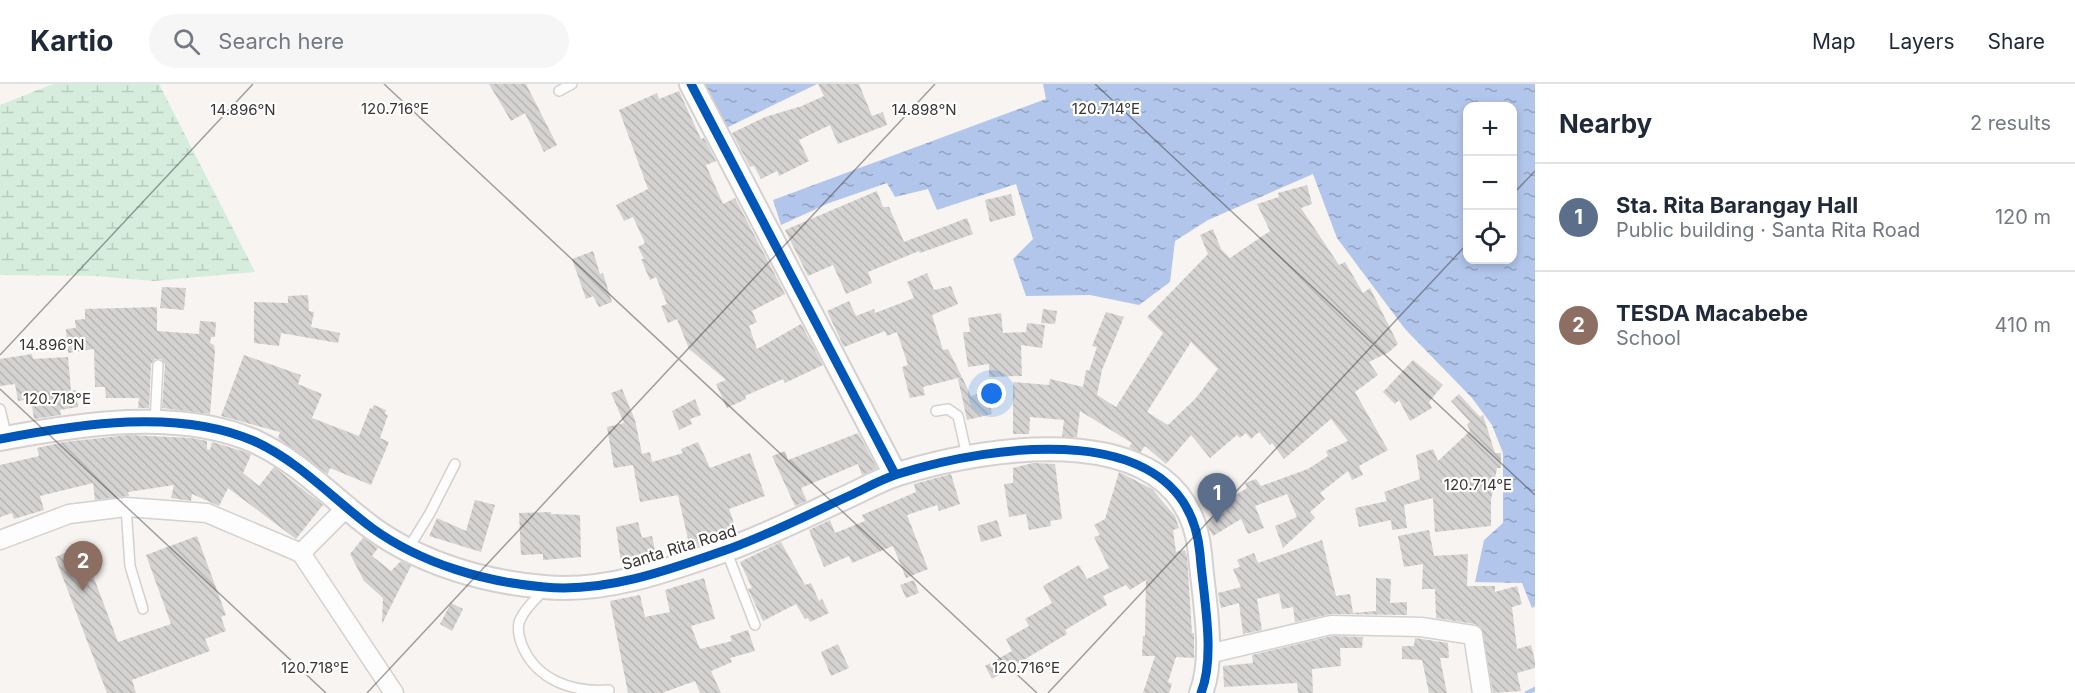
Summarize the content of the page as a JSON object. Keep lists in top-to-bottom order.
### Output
{
  "streets": {
    "street": ["Santa Rita Road"]
  },
  "page": {
    "header": "Kartio",
    "search": "Search here",
    "nav": ["Map", "Layers", "Share"],
    "heading": ["Nearby", "2 results"],
    "map_buttons": ["+", "−"],
    "list": [
      {
        "mark": "1",
        "name": "Sta. Rita Barangay Hall",
        "note": "Public building · Santa Rita Road",
        "value": "120 m"
      },
      {
        "mark": "2",
        "name": "TESDA Macabebe",
        "note": "School",
        "value": "410 m"
      }
    ],
    "pins": ["1", "2"]
  },
  "coordinates": [
    "120.716°E",
    "120.714°E",
    "14.896°N",
    "14.898°N",
    "120.718°E"
  ]
}
